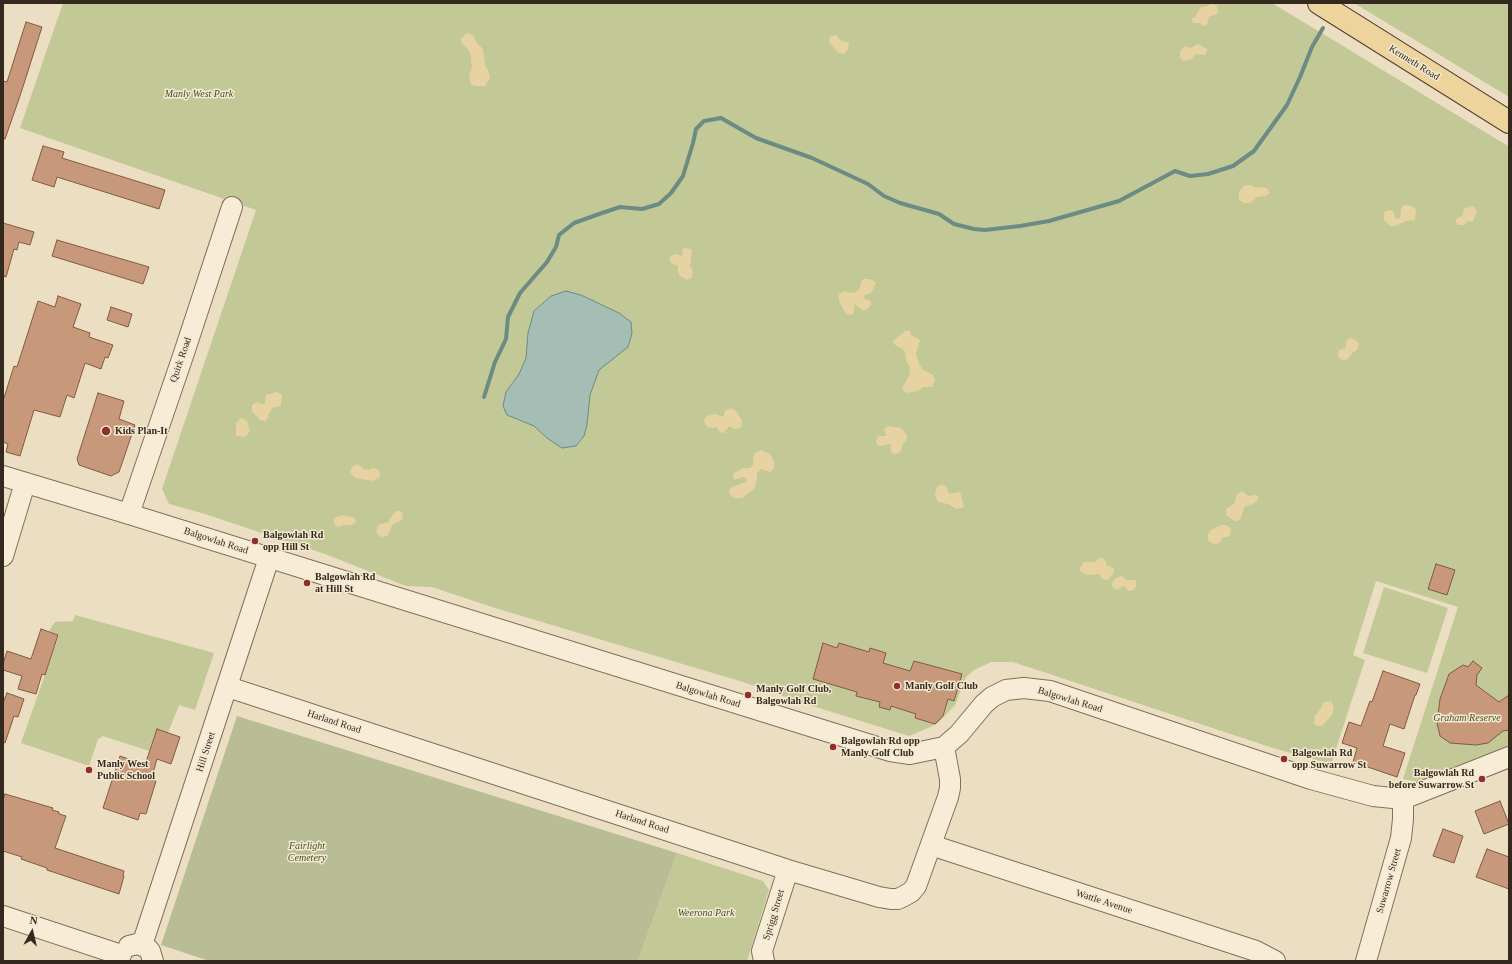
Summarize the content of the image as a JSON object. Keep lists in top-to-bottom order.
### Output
{
  "streets": {
    "main road": ["Kenneth Road"],
    "street": [
      "Quirk Road",
      "Balgowlah Road",
      "Harland Road",
      "Hill Street",
      "Suwarrow Street",
      "Wattle Avenue",
      "Sprigg Street"
    ]
  },
  "crossings": [
    ["Quirk Road", "Balgowlah Road"],
    ["Balgowlah Road", "Harland Road"],
    ["Balgowlah Road", "Hill Street"],
    ["Balgowlah Road", "Suwarrow Street"],
    ["Harland Road", "Hill Street"],
    ["Harland Road", "Wattle Avenue"],
    ["Harland Road", "Sprigg Street"]
  ],
  "parks": [
    "Manly West Park",
    "Graham Reserve",
    "Fairlight Cemetery",
    "Weerona Park"
  ],
  "places": [
    "Kids Plan-It",
    "Balgowlah Rd opp Hill St",
    "Balgowlah Rd at Hill St",
    "Manly Golf Club",
    "Manly Golf Club, Balgowlah Rd",
    "Balgowlah Rd opp Manly Golf Club",
    "Balgowlah Rd opp Suwarrow St",
    "Manly West Public School",
    "Balgowlah Rd before Suwarrow St"
  ],
  "north": "top"
}
